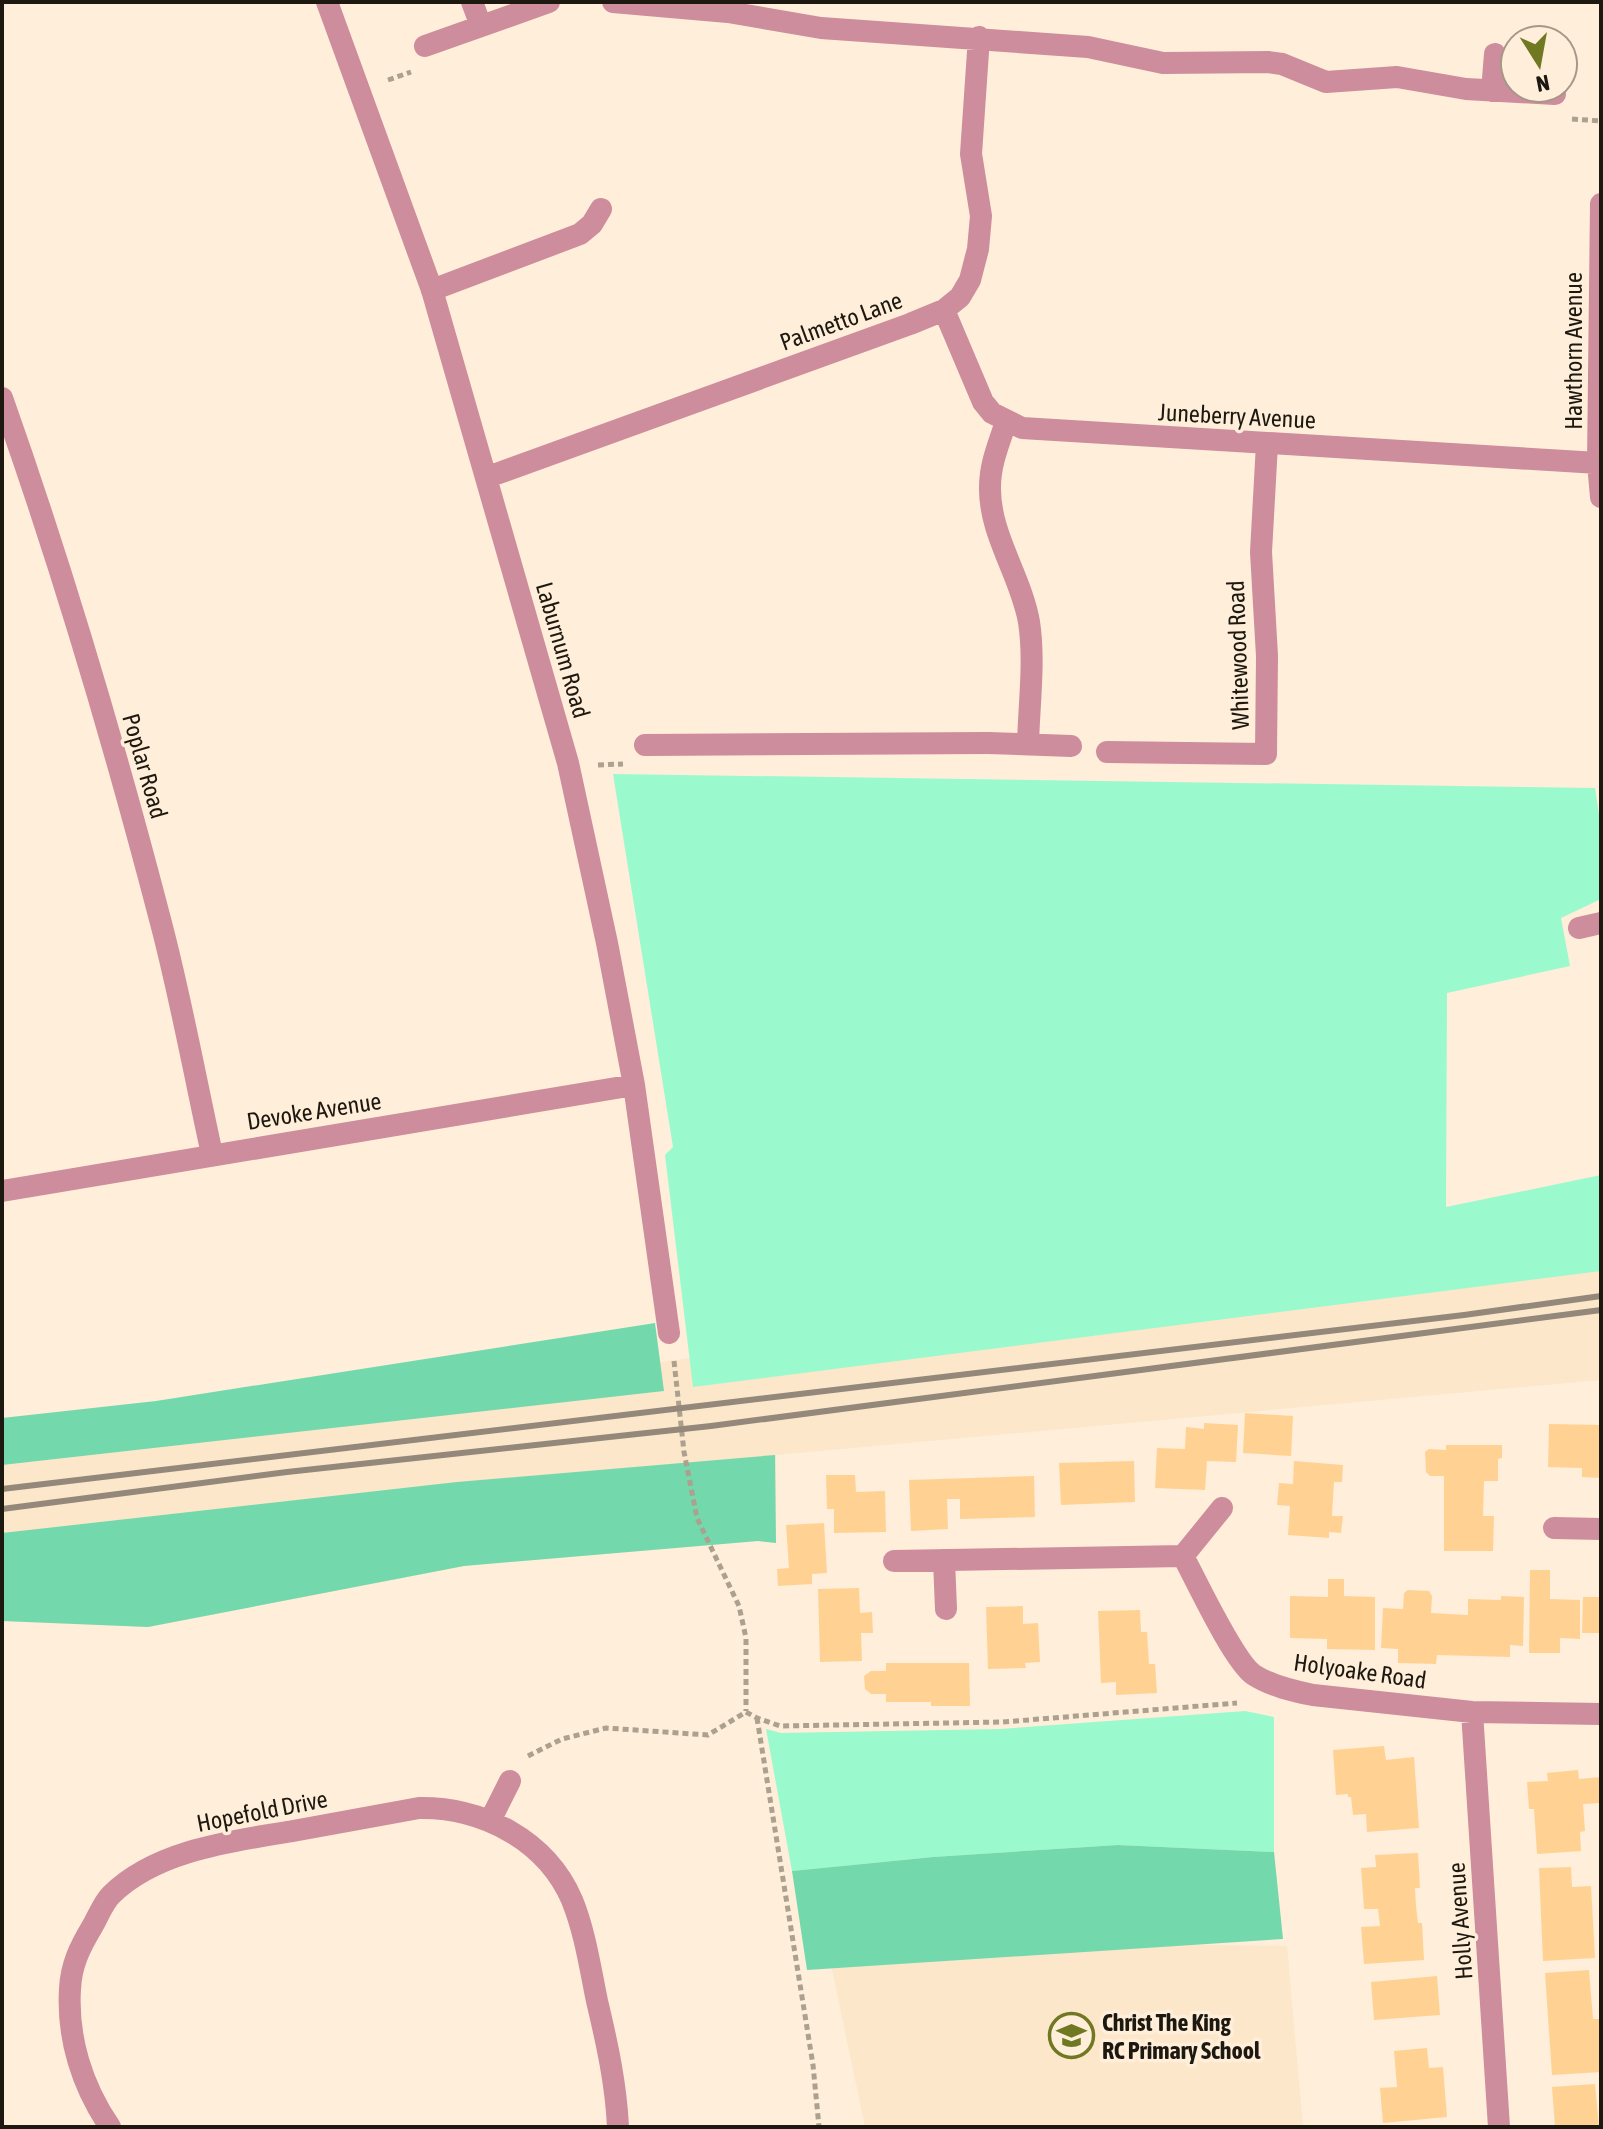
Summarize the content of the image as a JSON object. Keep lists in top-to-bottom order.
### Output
{
  "streets": {
    "street": [
      "Palmetto Lane",
      "Hawthorn Avenue",
      "Juneberry Avenue",
      "Laburnum Road",
      "Whitewood Road",
      "Poplar Road",
      "Devoke Avenue",
      "Holyoake Road",
      "Hopefold Drive",
      "Holly Avenue"
    ]
  },
  "crossings": [
    ["Palmetto Lane", "Laburnum Road"],
    ["Hawthorn Avenue", "Juneberry Avenue"],
    ["Juneberry Avenue", "Whitewood Road"],
    ["Laburnum Road", "Devoke Avenue"],
    ["Poplar Road", "Devoke Avenue"],
    ["Holyoake Road", "Holly Avenue"]
  ],
  "places": {
    "school or university": ["Christ The King RC Primary School"]
  },
  "north": "bottom"
}
